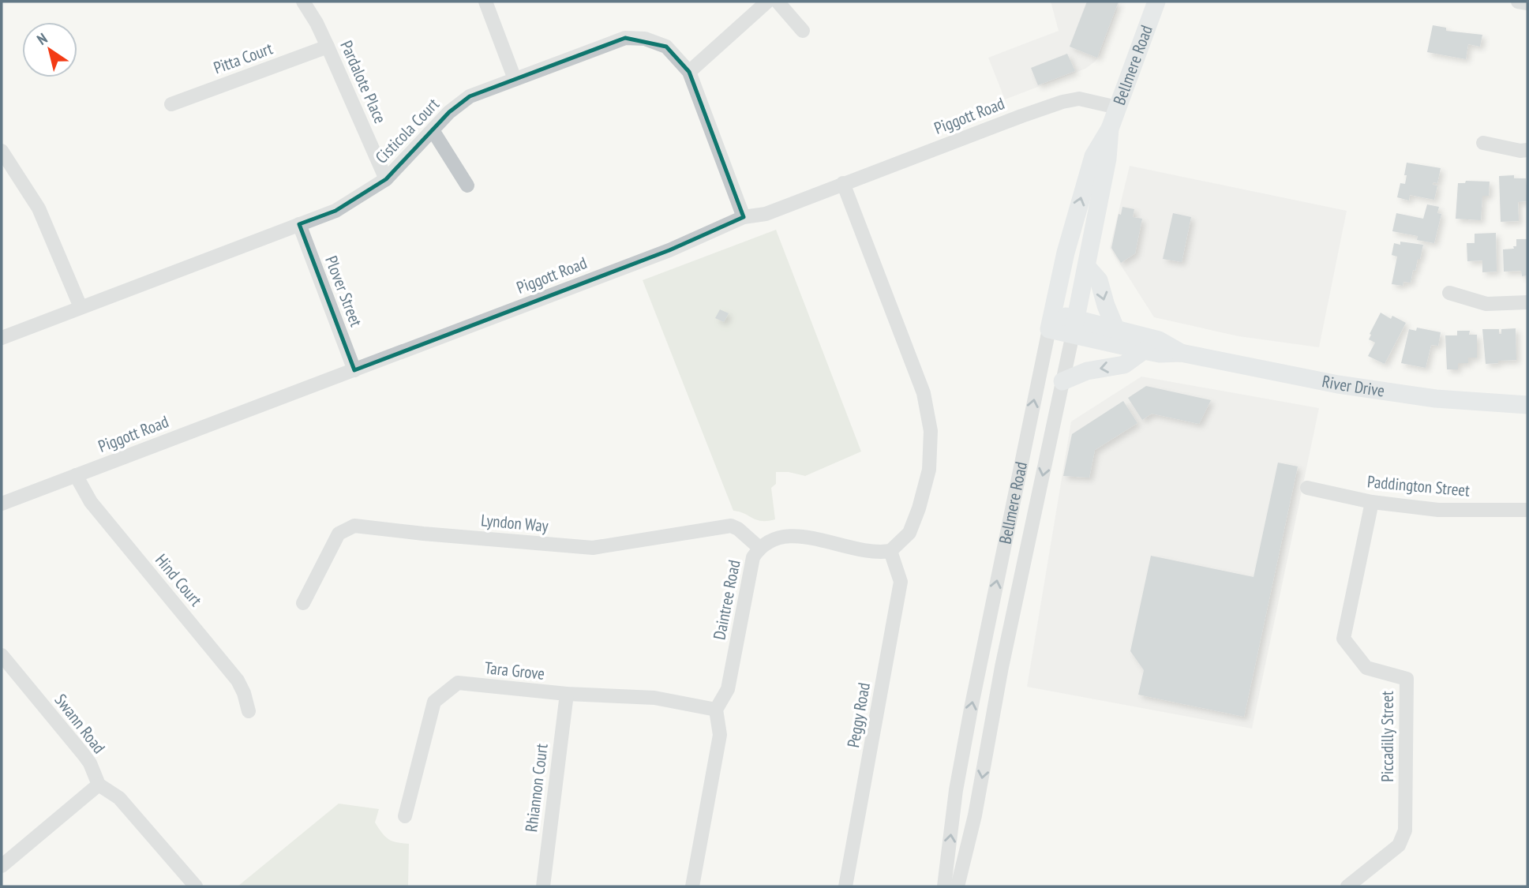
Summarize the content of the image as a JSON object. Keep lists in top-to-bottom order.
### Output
{
  "streets": {
    "main road": ["Bellmere Road", "River Drive"],
    "street": [
      "Pitta Court",
      "Pardalote Place",
      "Piggott Road",
      "Cisticola Court",
      "Plover Street",
      "Paddington Street",
      "Lyndon Way",
      "Hind Court",
      "Daintree Road",
      "Tara Grove",
      "Peggy Road",
      "Swann Road",
      "Piccadilly Street",
      "Rhiannon Court"
    ]
  },
  "crossings": [
    ["Pitta Court", "Pardalote Place"],
    ["Bellmere Road", "Piggott Road"],
    ["Bellmere Road", "River Drive"],
    ["Pardalote Place", "Cisticola Court"],
    ["Piggott Road", "Cisticola Court"],
    ["Piggott Road", "Plover Street"],
    ["Piggott Road", "Hind Court"],
    ["Cisticola Court", "Plover Street"],
    ["Paddington Street", "Piccadilly Street"],
    ["Lyndon Way", "Daintree Road"],
    ["Daintree Road", "Tara Grove"],
    ["Daintree Road", "Peggy Road"],
    ["Tara Grove", "Rhiannon Court"]
  ],
  "north": "top left"
}
